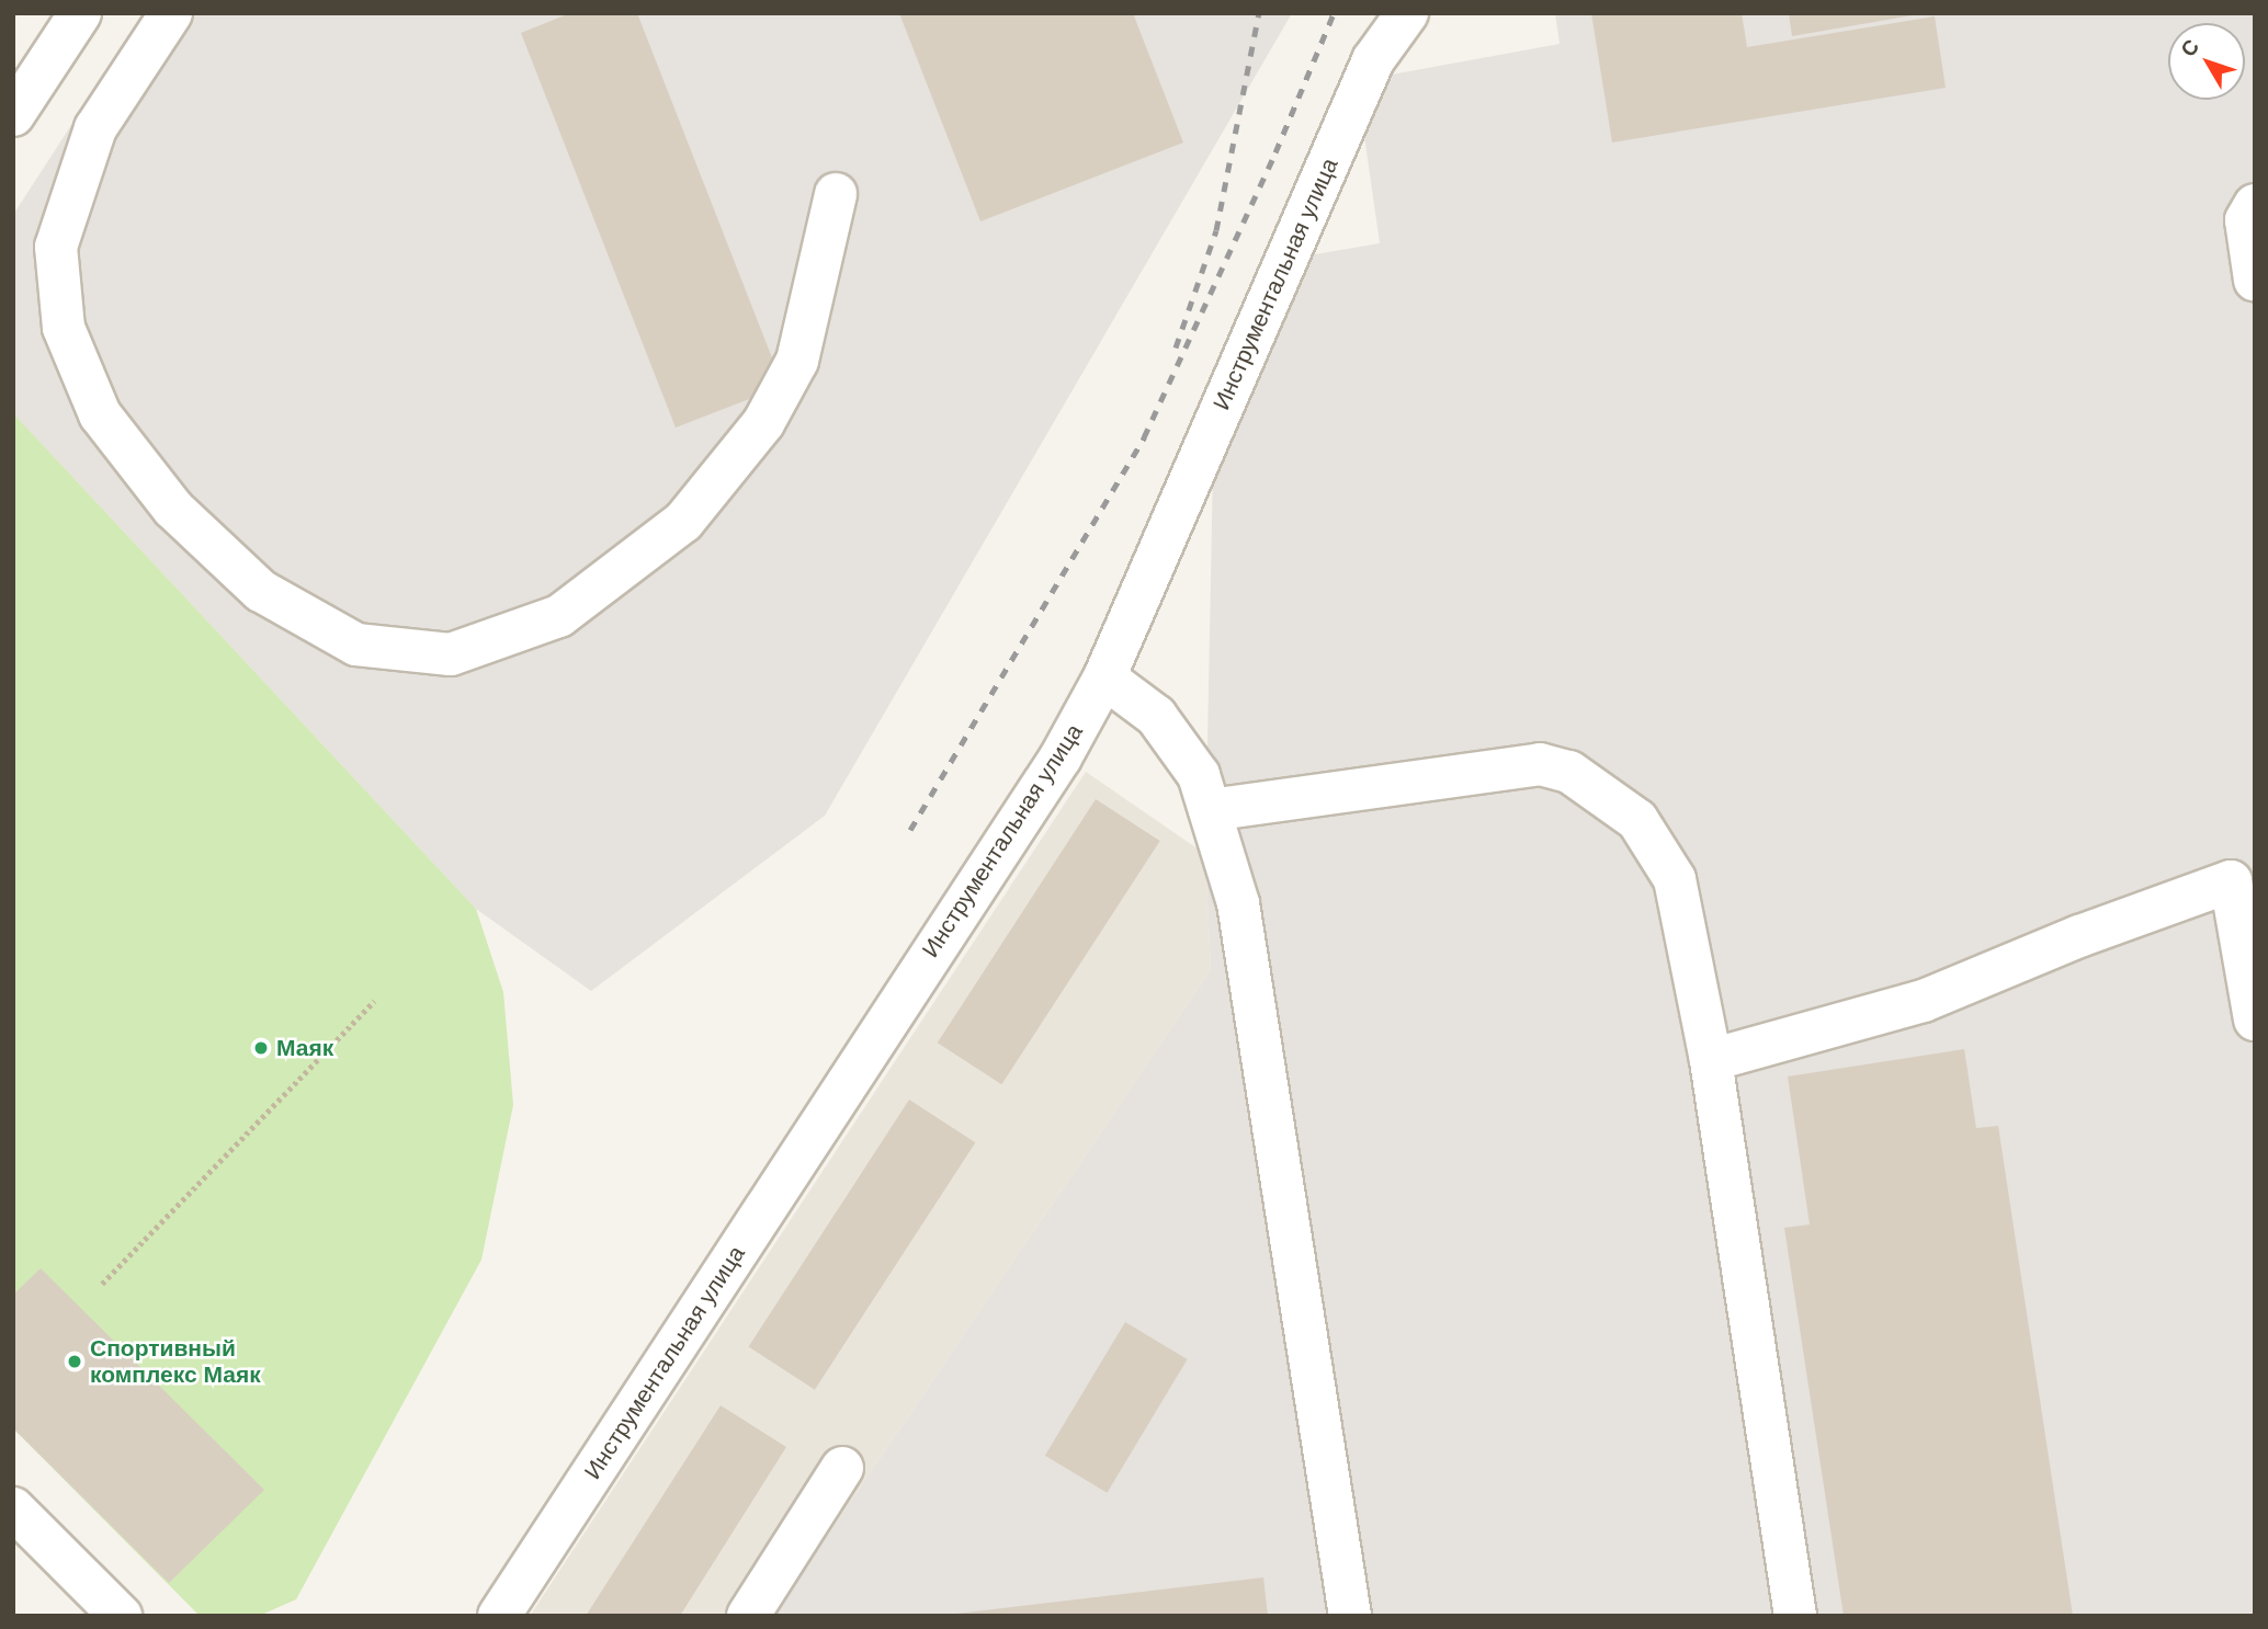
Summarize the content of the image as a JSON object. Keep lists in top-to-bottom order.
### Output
{
  "streets": {
    "street": ["Инструментальная улица"]
  },
  "places": ["Маяк", "Спортивный комплекс Маяк"],
  "north": "top left"
}
